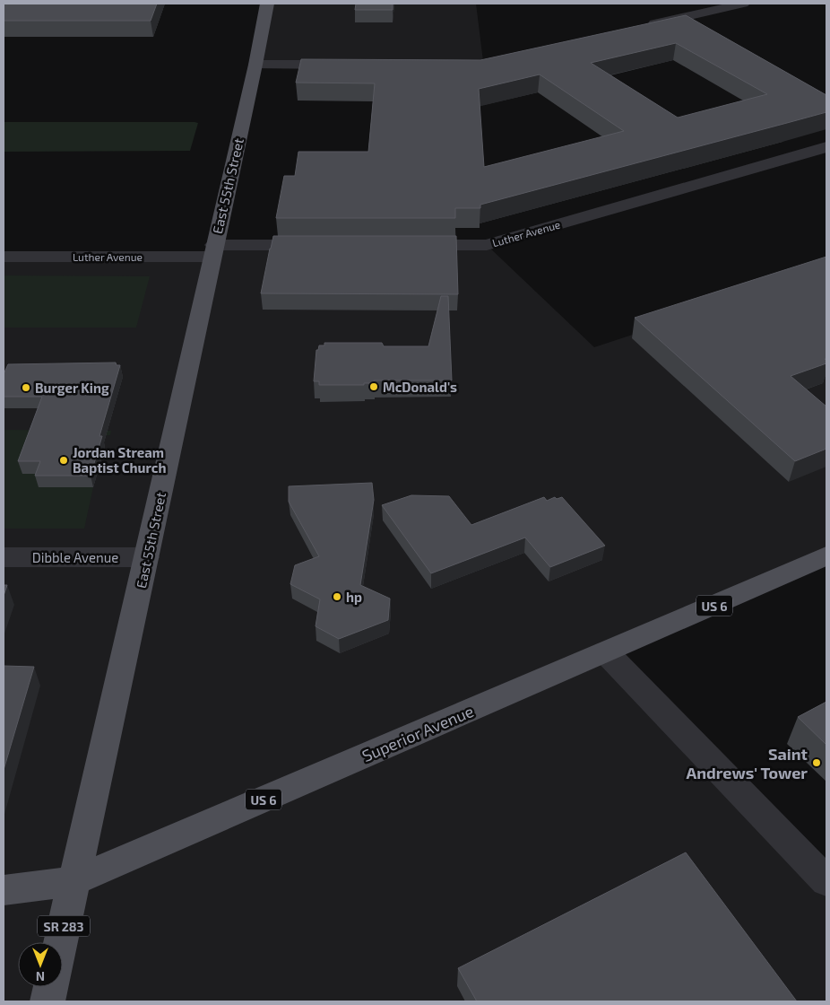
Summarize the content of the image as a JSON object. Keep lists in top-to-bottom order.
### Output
{
  "streets": {
    "main road": [
      "East 55th Street",
      "US 6",
      "Superior Avenue",
      "SR 283"
    ],
    "street": ["Luther Avenue", "Dibble Avenue"]
  },
  "crossings": [
    ["East 55th Street", "Luther Avenue"],
    ["East 55th Street", "Dibble Avenue"],
    ["East 55th Street", "Superior Avenue"]
  ],
  "places": [
    "McDonald's",
    "Burger King",
    "Jordan Stream Baptist Church",
    "hp",
    "Saint Andrews' Tower"
  ],
  "north": "bottom"
}
